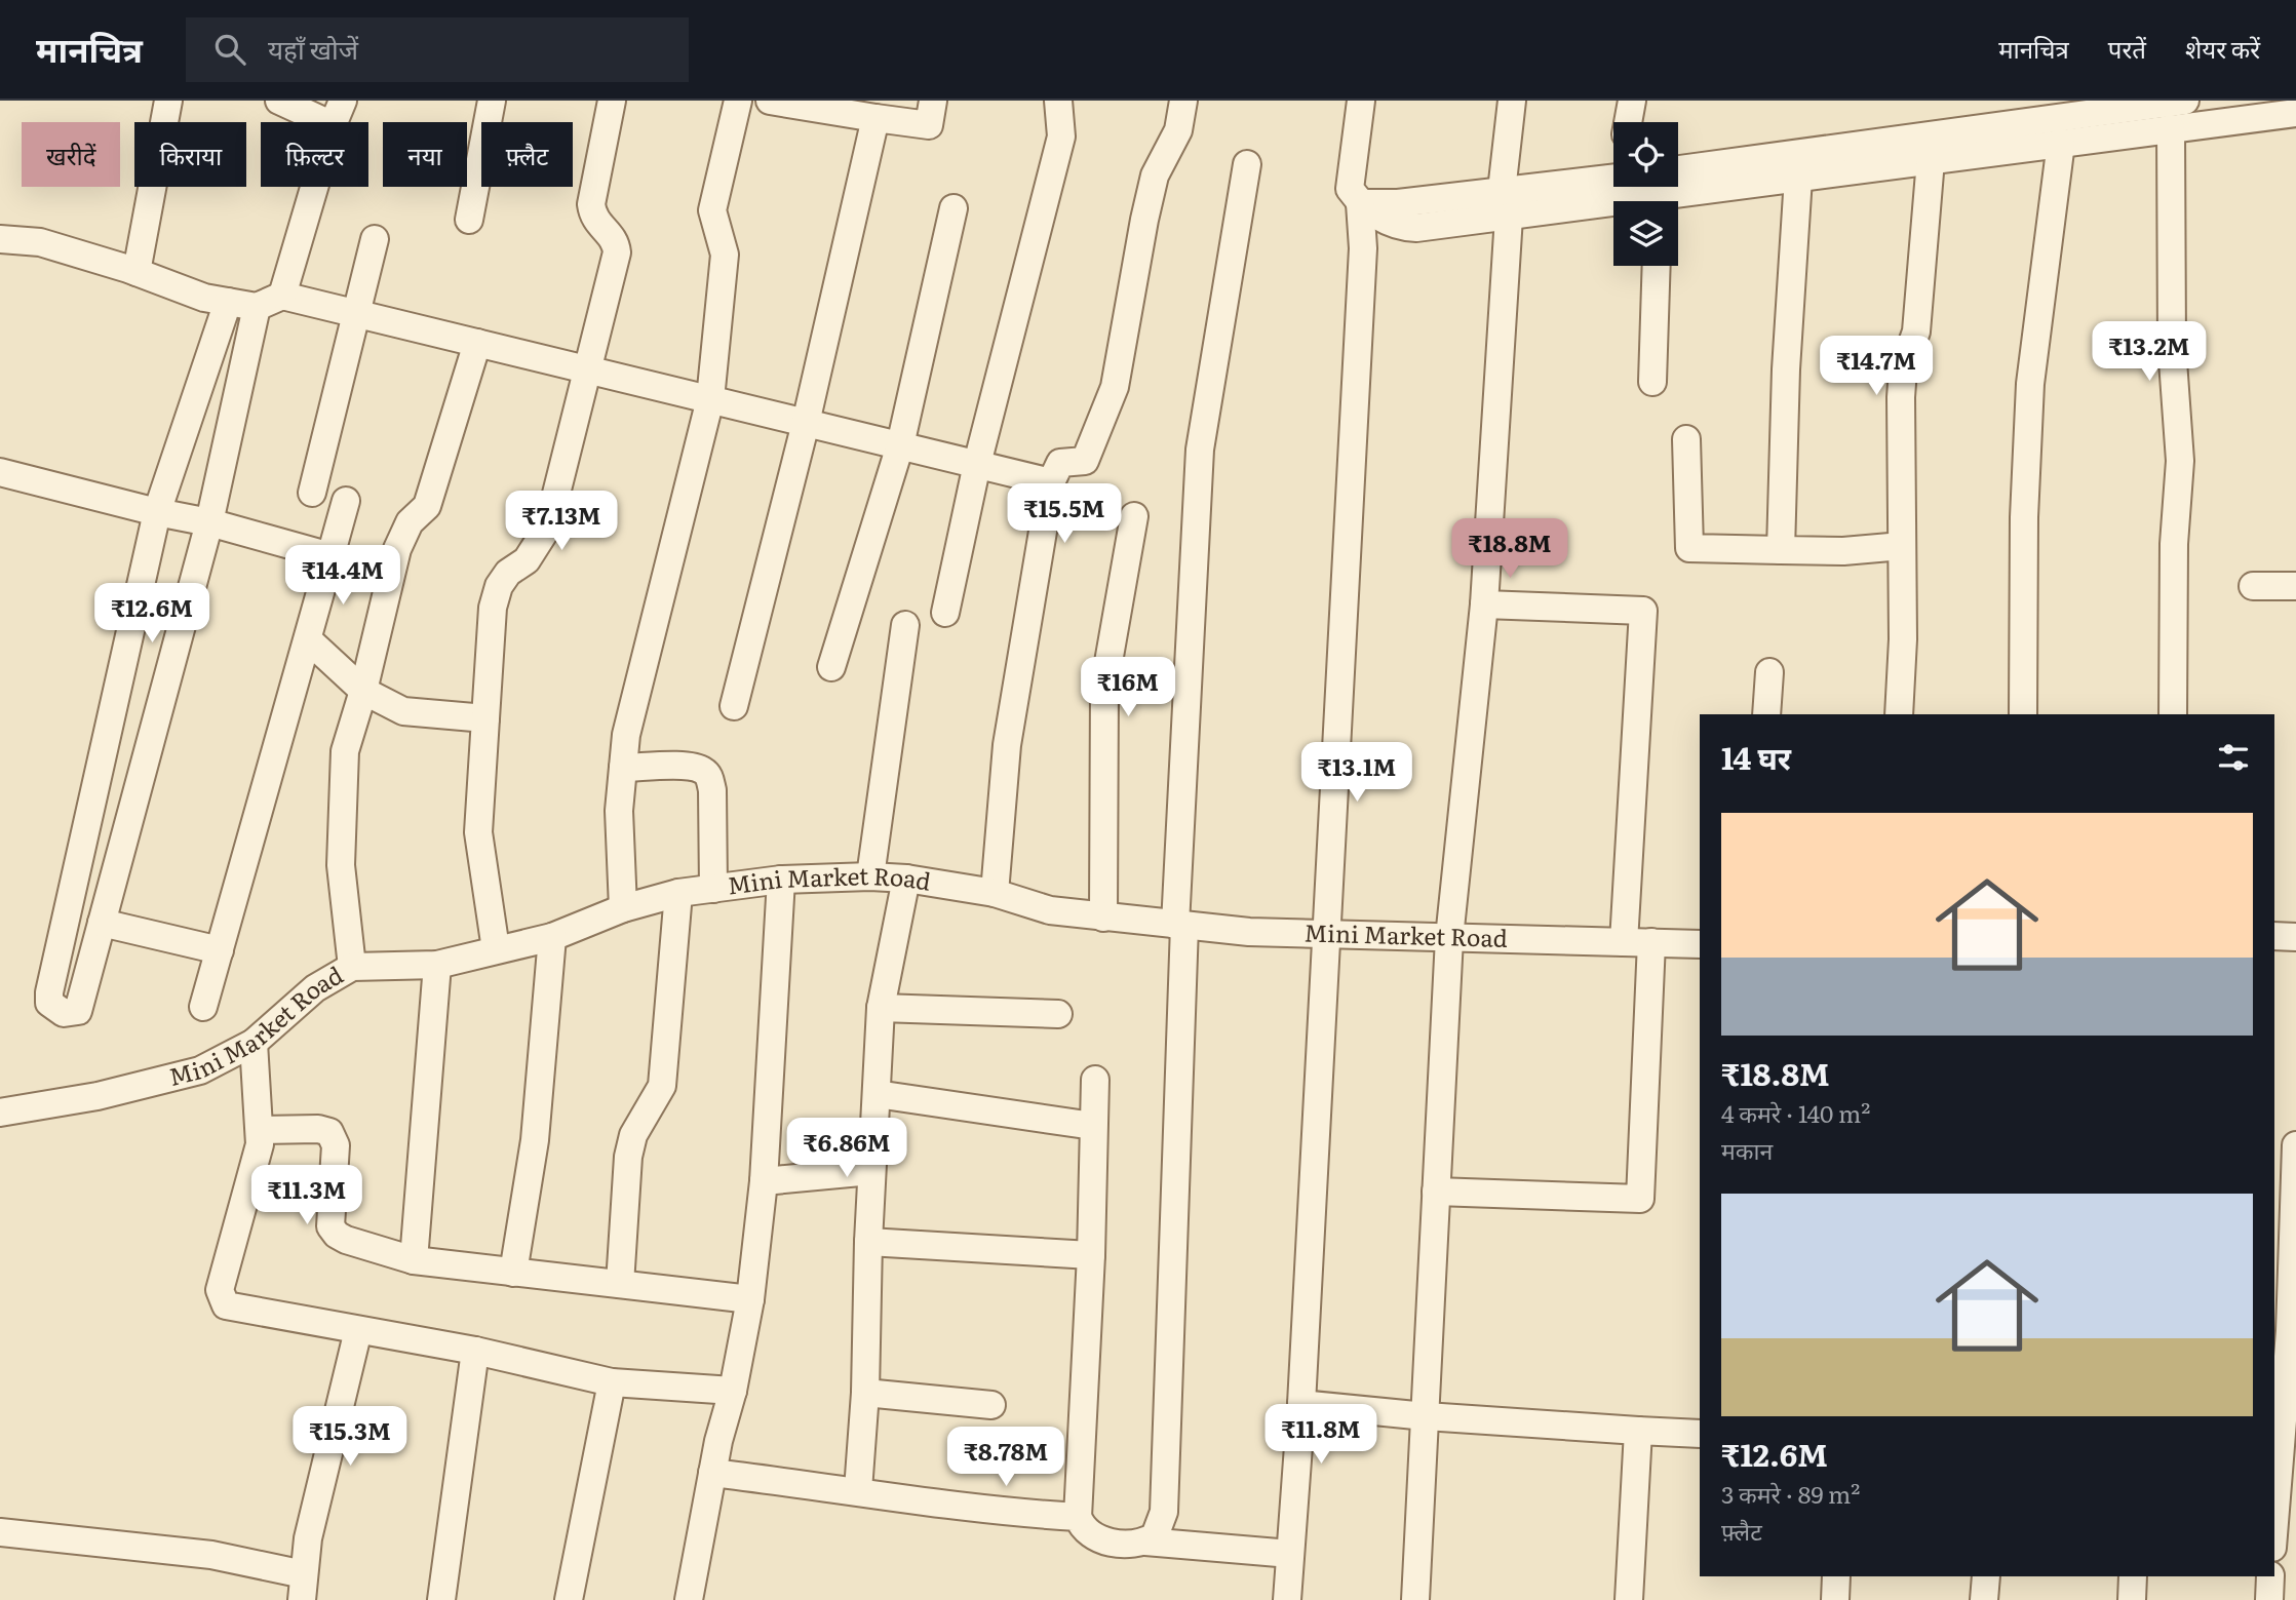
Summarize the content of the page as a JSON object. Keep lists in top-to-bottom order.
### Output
{
  "streets": {
    "street": ["Mini Market Road"]
  },
  "page": {
    "header": "मानचित्र",
    "search": "यहाँ खोजें",
    "nav": ["मानचित्र", "परतें", "शेयर करें"],
    "chip": [
      "खरीदें",
      "किराया",
      "फ़िल्टर",
      "नया",
      "फ़्लैट"
    ],
    "price": [
      "₹13.2M",
      "₹14.7M",
      "₹15.5M",
      "₹7.13M",
      "₹18.8M",
      "₹14.4M",
      "₹12.6M",
      "₹16M",
      "₹13.1M",
      "₹6.86M",
      "₹11.3M",
      "₹11.8M",
      "₹15.3M",
      "₹8.78M"
    ],
    "heading": "14 घर",
    "list": [
      {
        "name": "₹18.8M",
        "note": "4 कमरे · 140 m² · मकान"
      },
      {
        "name": "₹12.6M",
        "note": "3 कमरे · 89 m² · फ़्लैट"
      }
    ]
  }
}
